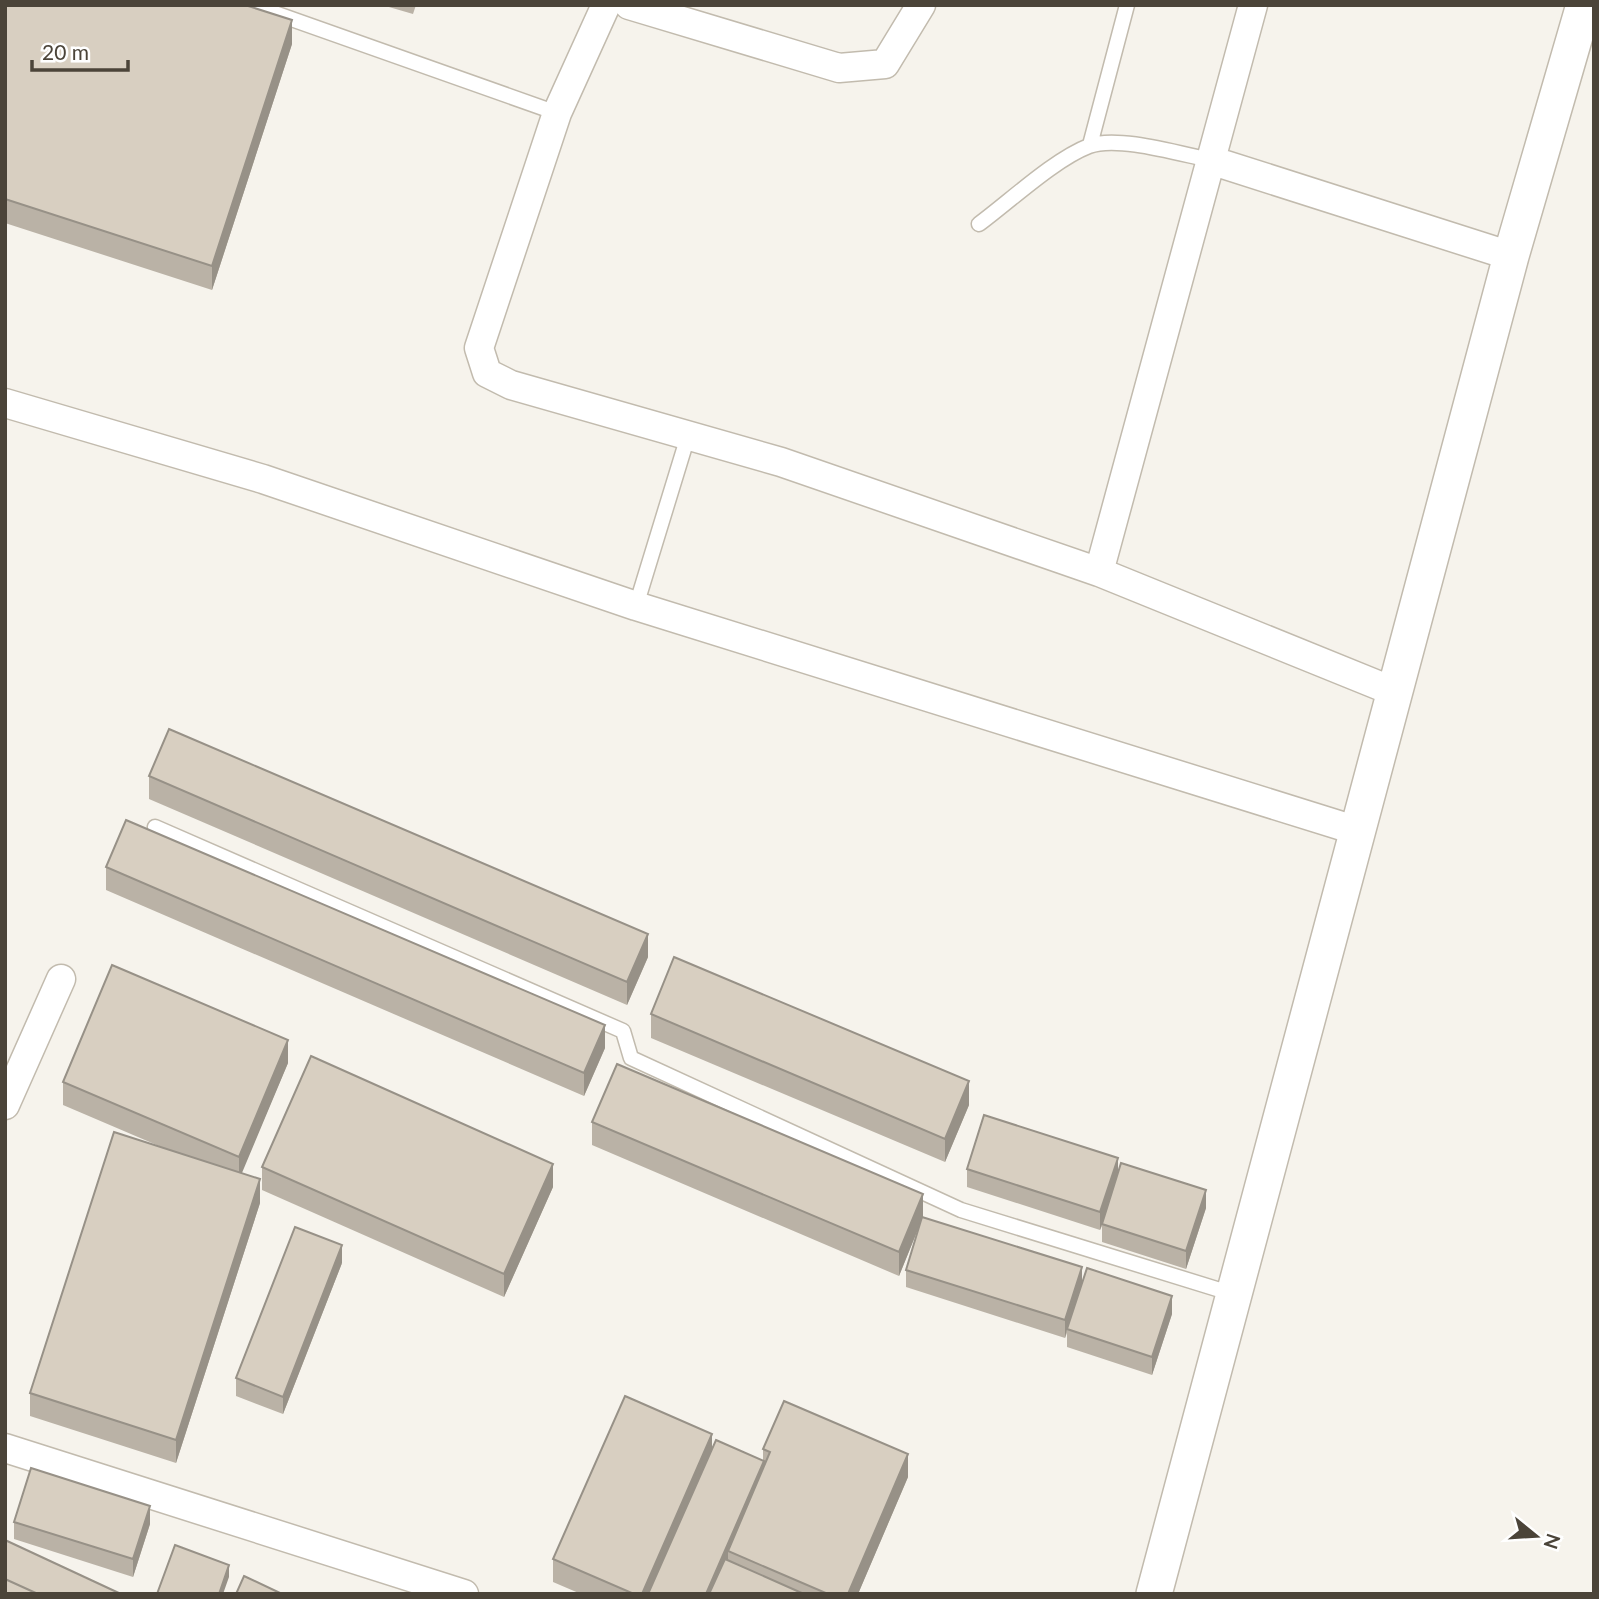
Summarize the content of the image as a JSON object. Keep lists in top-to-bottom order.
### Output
{
  "scale_bar": "20 m",
  "north": "right"
}
